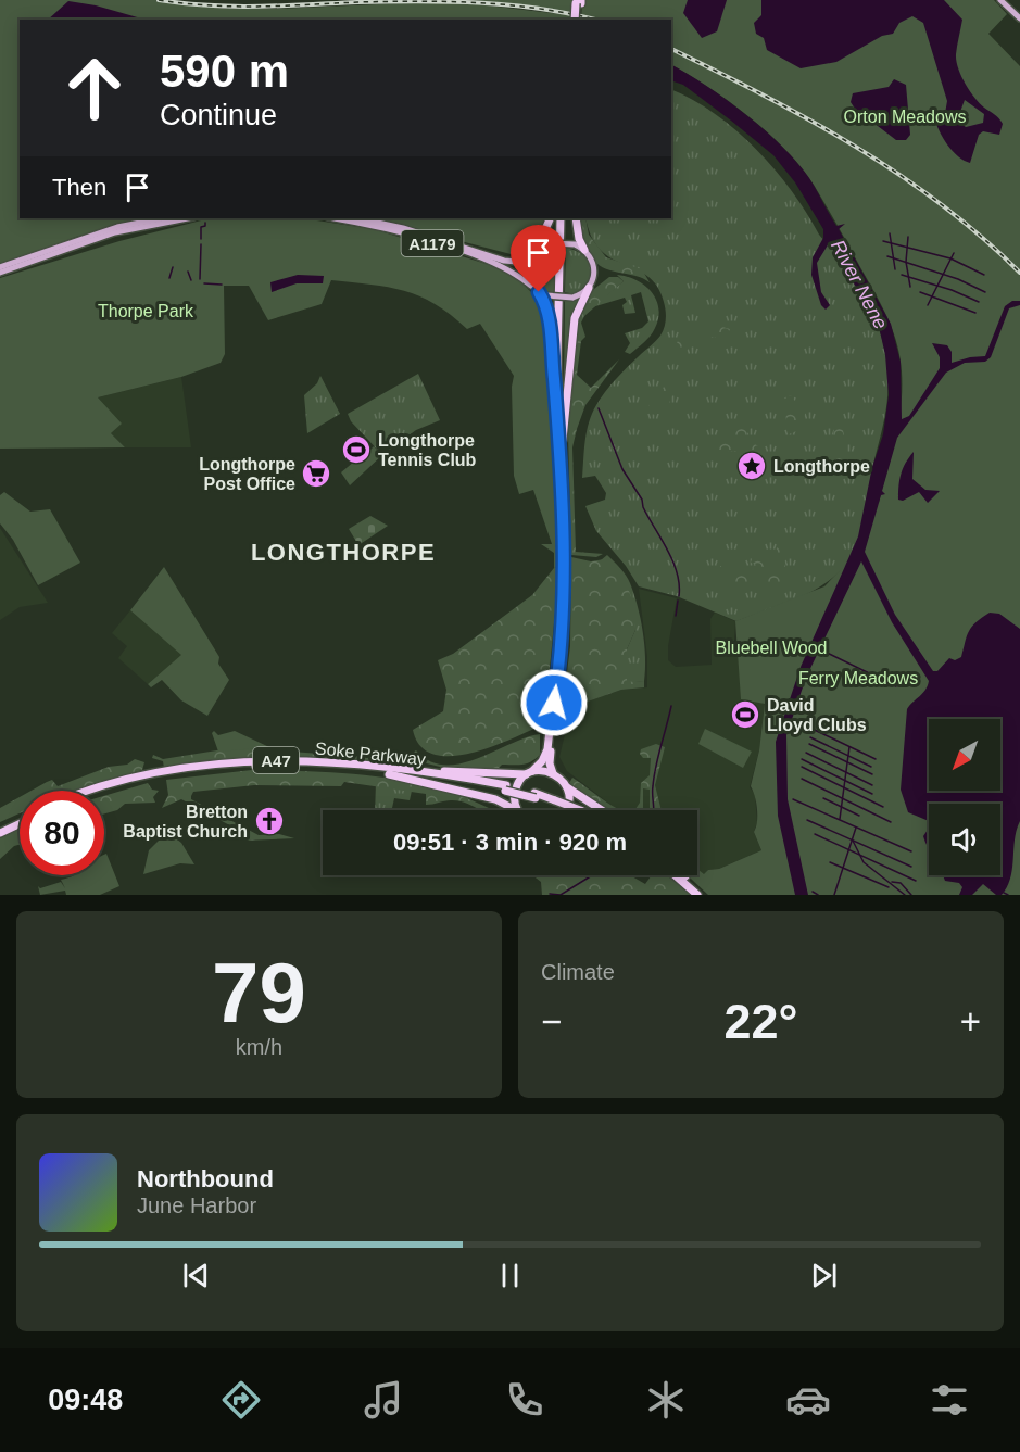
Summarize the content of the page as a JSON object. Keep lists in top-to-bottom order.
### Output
{
  "streets": {
    "highway": ["Soke Parkway", "A47"],
    "main road": ["A1179"]
  },
  "crossings": [
    ["Soke Parkway", "A47"]
  ],
  "districts": ["LONGTHORPE"],
  "water": ["River Nene"],
  "parks": [
    "Orton Meadows",
    "Thorpe Park",
    "Bluebell Wood",
    "Ferry Meadows"
  ],
  "places": {
    "sports": ["Longthorpe Tennis Club", "David Lloyd Clubs"],
    "place": ["Longthorpe"],
    "supermarket": ["Longthorpe Post Office"],
    "church": ["Bretton Baptist Church"]
  },
  "north": "bottom left",
  "page": {
    "turn": ["590 m", "Continue"],
    "then": "Then",
    "limit": "80",
    "trip": "09:51 · 3 min · 920 m",
    "tile": [
      ["79", "km/h"],
      "Climate"
    ],
    "heat": ["−", "22°", "+"],
    "song": ["Northbound", "June Harbor"],
    "tabs": "09:48"
  }
}
